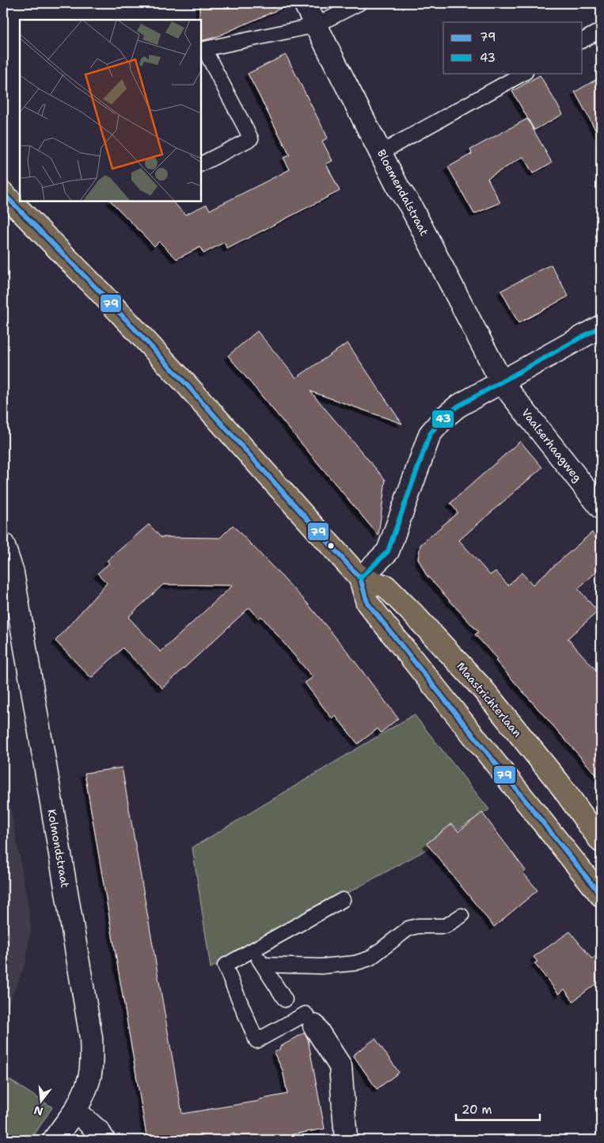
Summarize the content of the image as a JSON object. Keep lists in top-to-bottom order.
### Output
{
  "streets": {
    "main road": ["Maastrichterlaan"],
    "street": ["Bloemendalstraat", "Vaalserhaagweg", "Kolmondstraat"]
  },
  "crossings": [
    ["Bloemendalstraat", "Vaalserhaagweg"]
  ],
  "lines": ["transit line 79", "transit line 43"],
  "legend": ["79", "43"],
  "scale_bar": "20 m",
  "north": "bottom"
}
